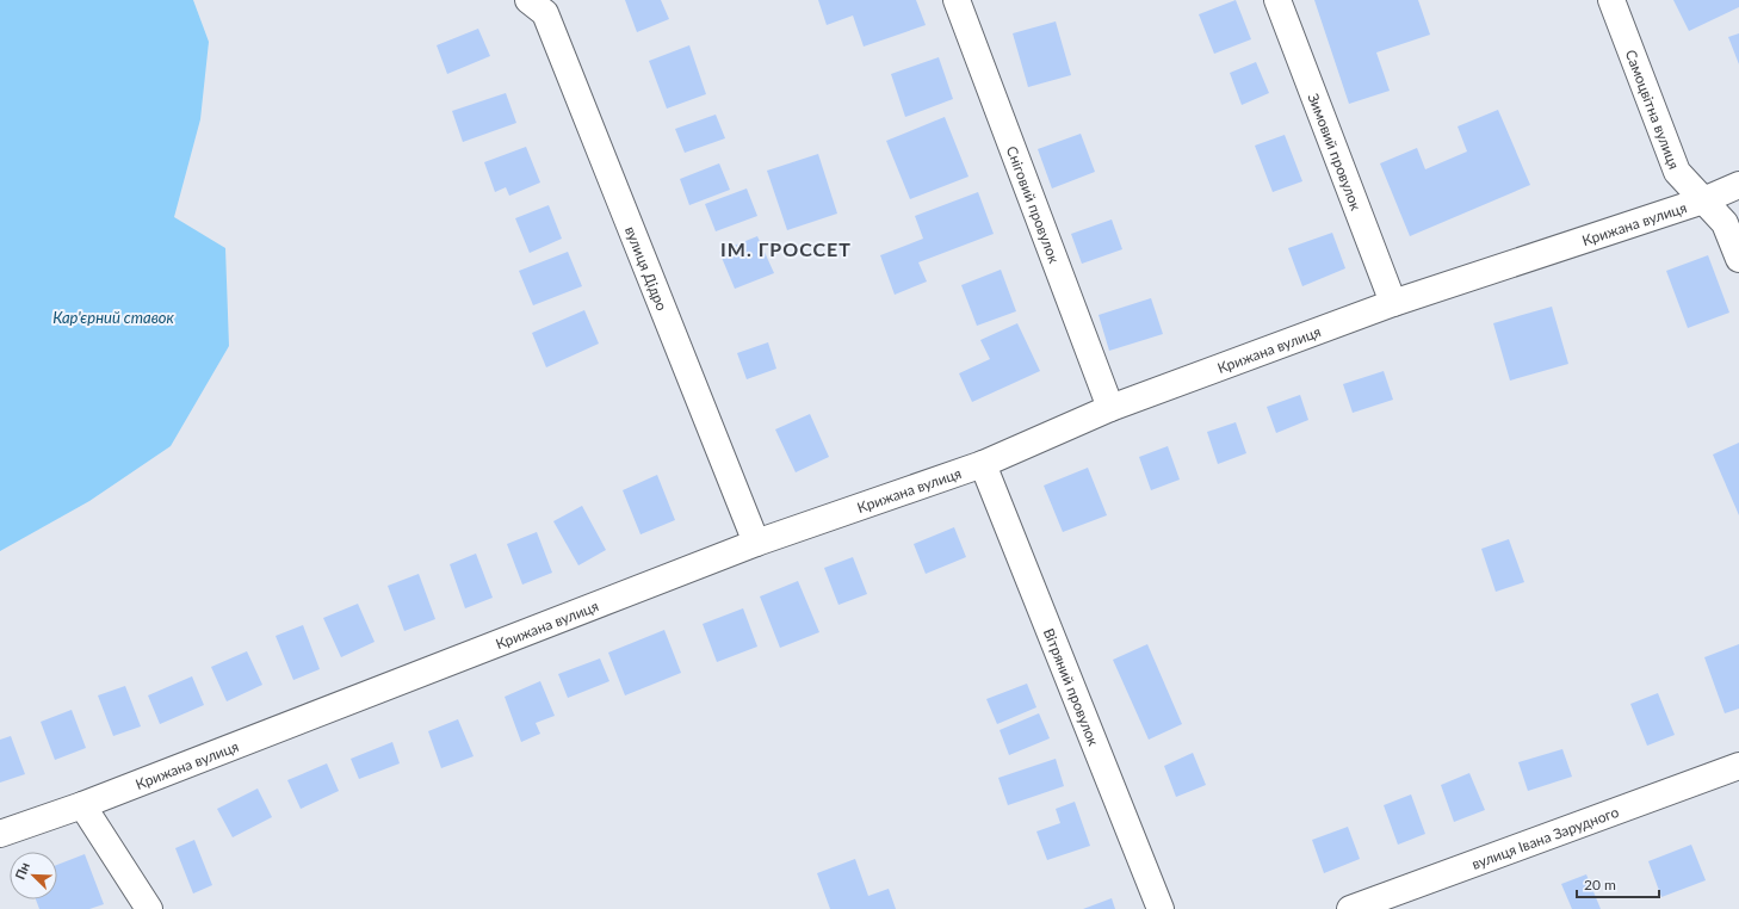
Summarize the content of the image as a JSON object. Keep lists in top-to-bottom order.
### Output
{
  "streets": {
    "street": [
      "Самоцвітна вулиця",
      "Зимовий провулок",
      "Сніговий провулок",
      "Крижана вулиця",
      "вулиця Дідро",
      "Вітряний провулок",
      "вулиця Івана Зарудного"
    ]
  },
  "crossings": [
    ["Самоцвітна вулиця", "Крижана вулиця"],
    ["Зимовий провулок", "Крижана вулиця"],
    ["Сніговий провулок", "Крижана вулиця"],
    ["Крижана вулиця", "вулиця Дідро"],
    ["Крижана вулиця", "Вітряний провулок"]
  ],
  "districts": ["ІМ. ГРОССЕТ"],
  "water": ["Кар'єрний ставок"],
  "scale_bar": "20 m",
  "north": "top left"
}
